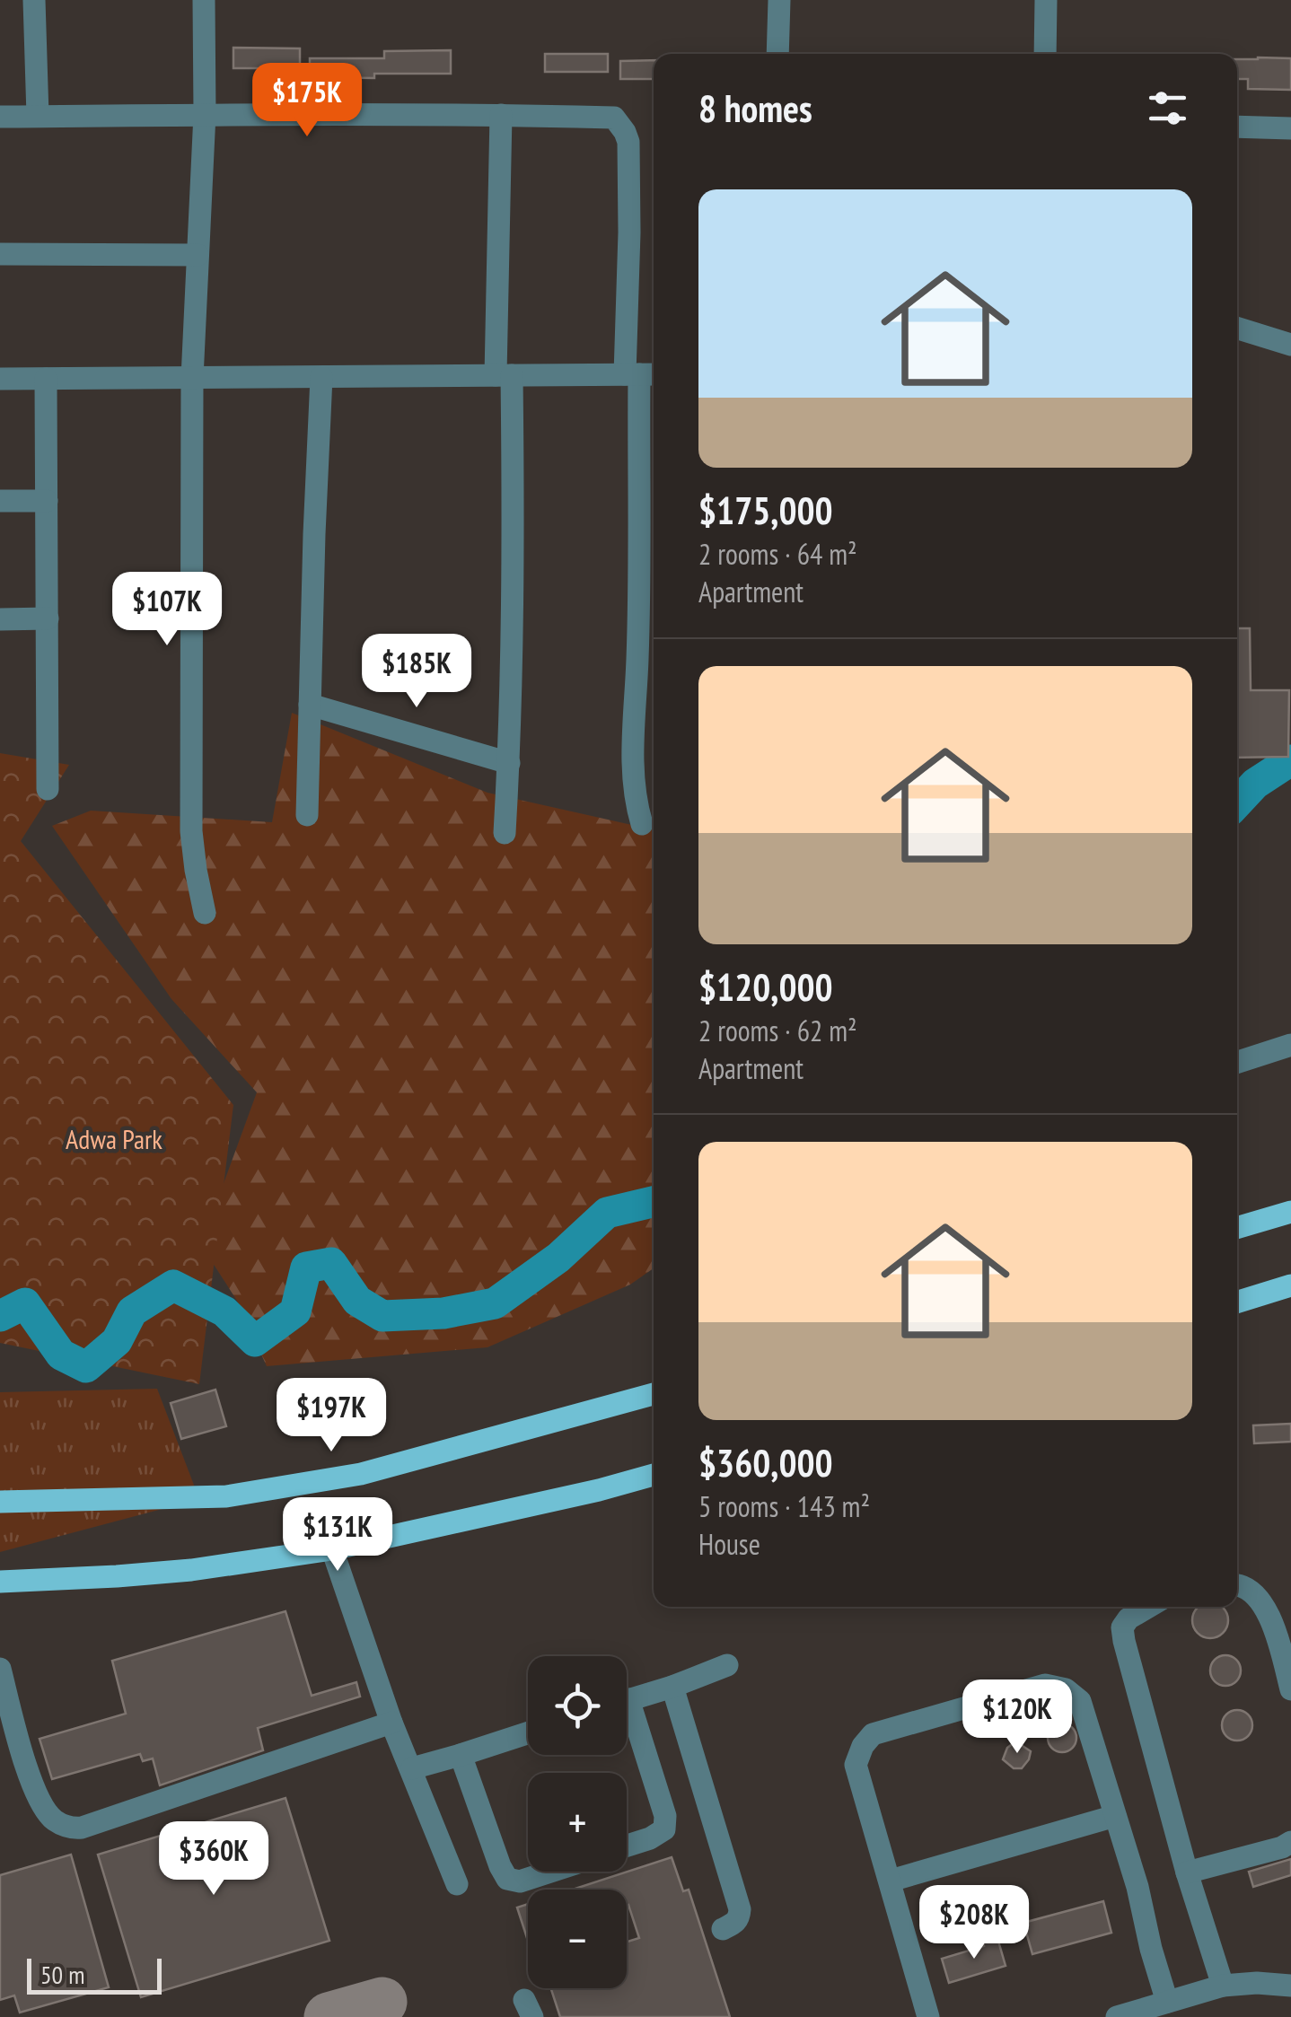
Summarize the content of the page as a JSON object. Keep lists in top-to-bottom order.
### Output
{
  "parks": ["Adwa Park"],
  "scale_bar": "50 m",
  "page": {
    "heading": "8 homes",
    "price": [
      "$175K",
      "$107K",
      "$185K",
      "$197K",
      "$131K",
      "$120K",
      "$360K",
      "$208K"
    ],
    "list": [
      {
        "name": "$175,000",
        "note": "2 rooms · 64 m² · Apartment"
      },
      {
        "name": "$120,000",
        "note": "2 rooms · 62 m² · Apartment"
      },
      {
        "name": "$360,000",
        "note": "5 rooms · 143 m² · House"
      }
    ],
    "map_buttons": ["+", "−"],
    "scale": "50 m"
  }
}
